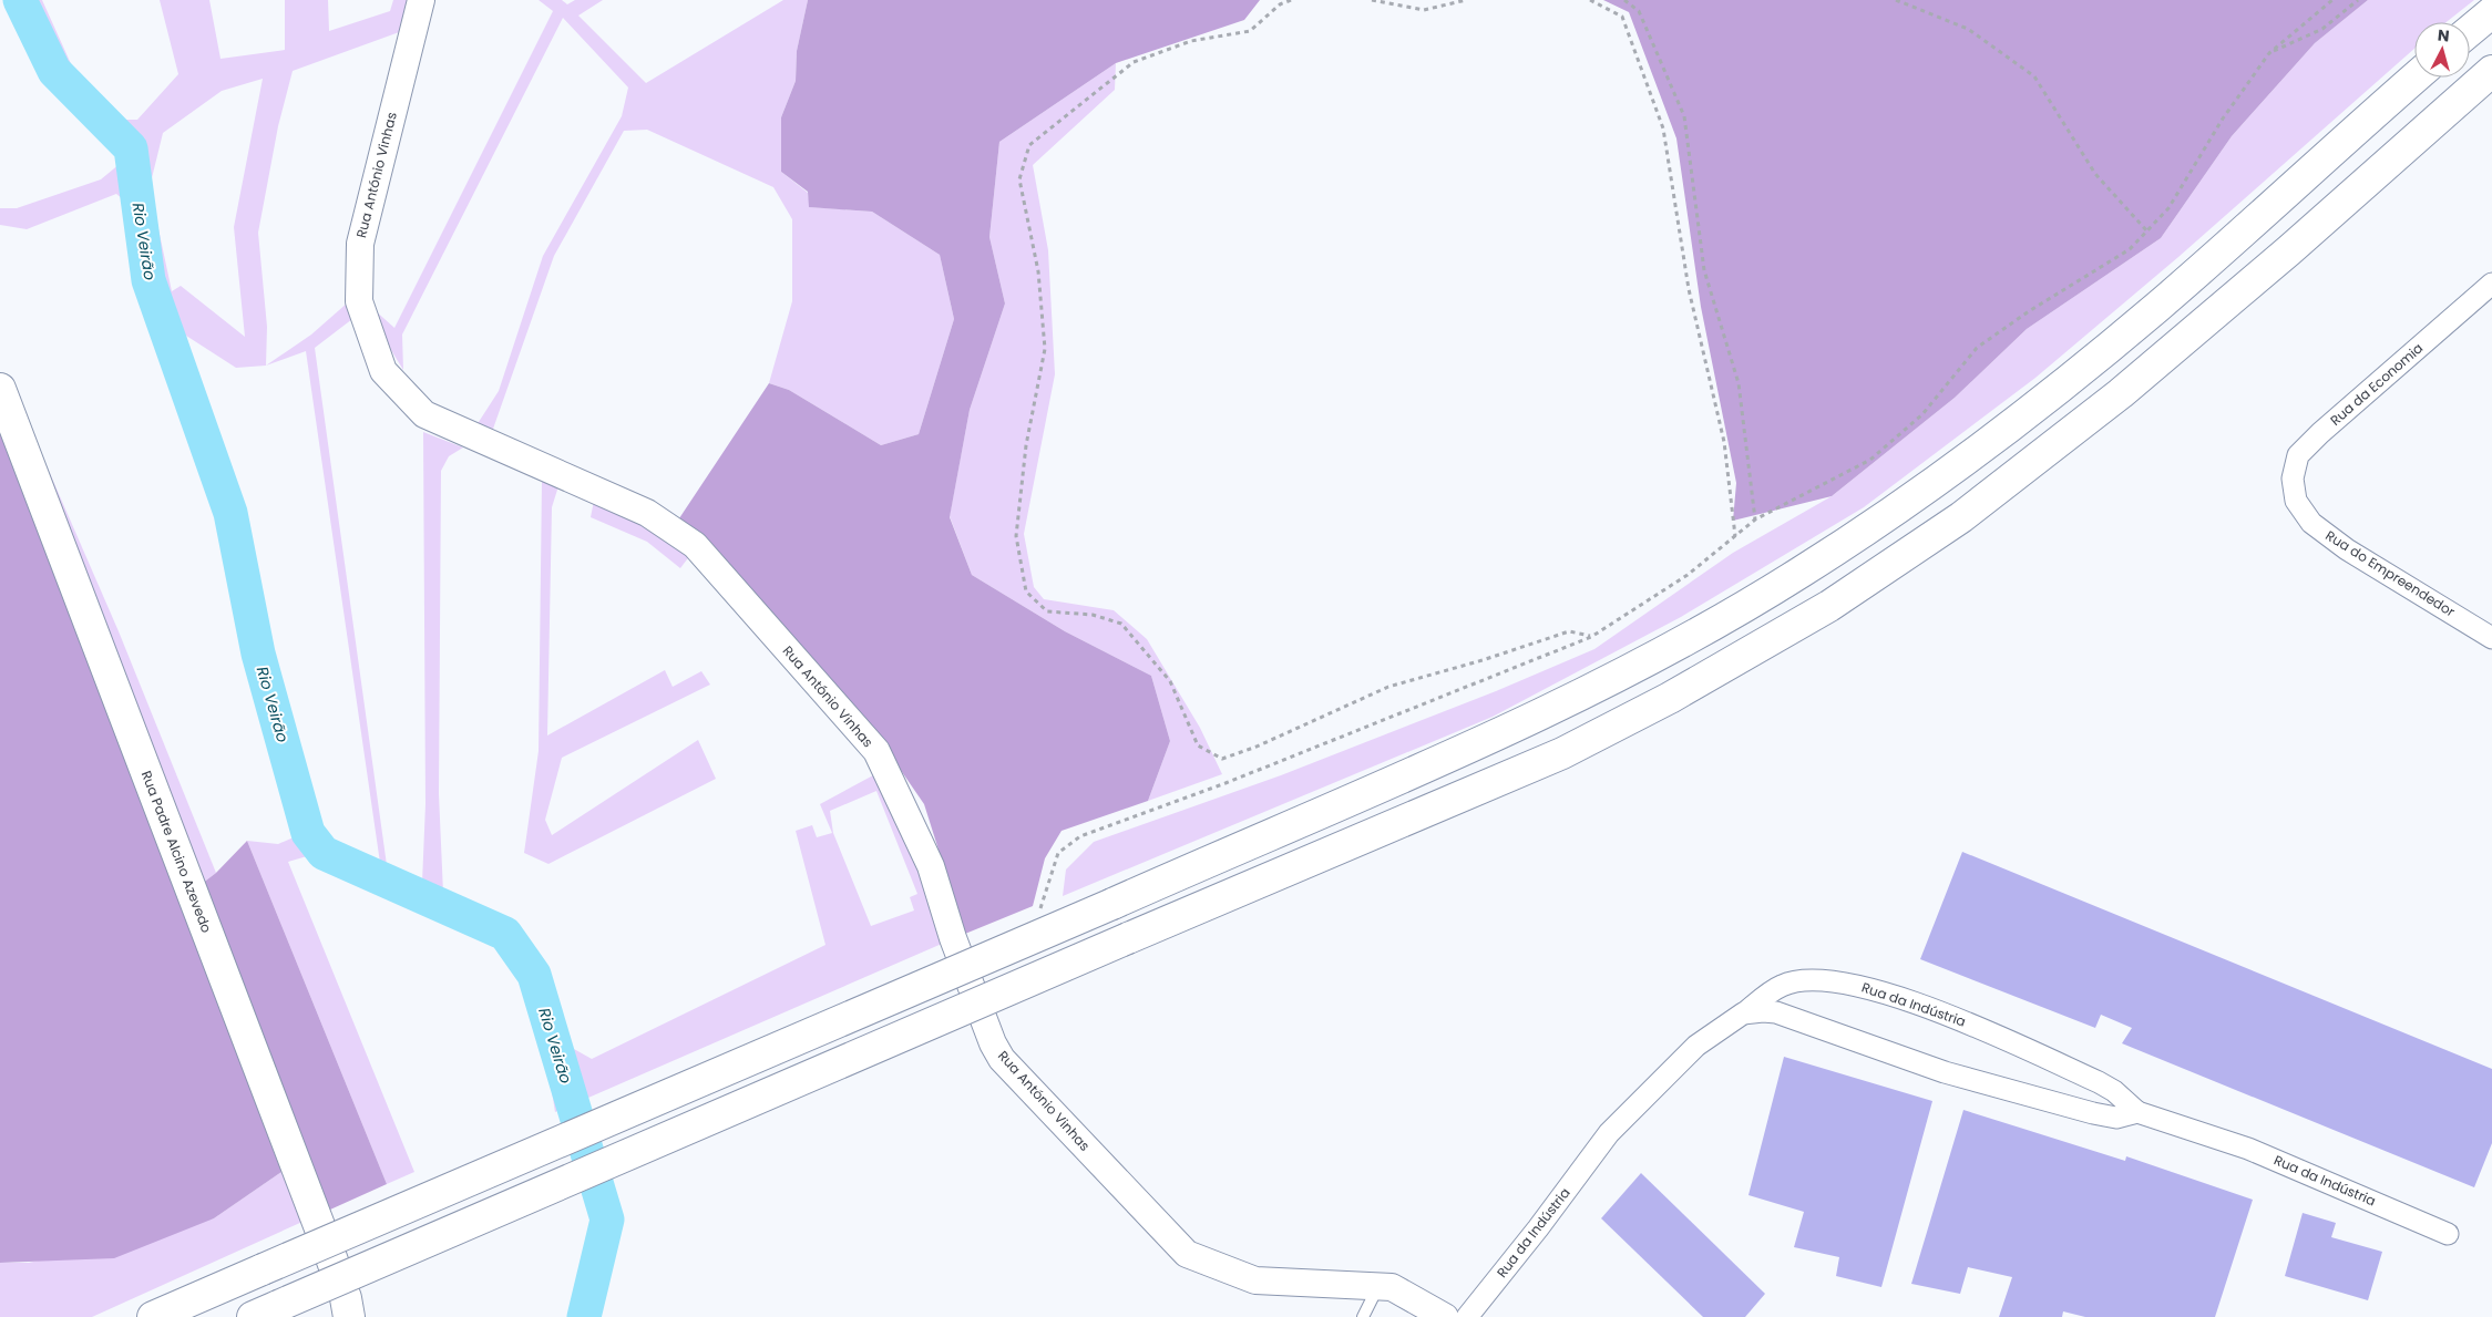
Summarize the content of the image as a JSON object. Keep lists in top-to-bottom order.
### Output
{
  "streets": {
    "main road": ["Rua Padre Alcino Azevedo"],
    "street": [
      "Rua António Vinhas",
      "Rua da Economia",
      "Rua do Empreendedor",
      "Rua da Indústria"
    ]
  },
  "crossings": [
    ["Rua da Economia", "Rua do Empreendedor"]
  ],
  "water": ["Rio Veirão"],
  "north": "top"
}
